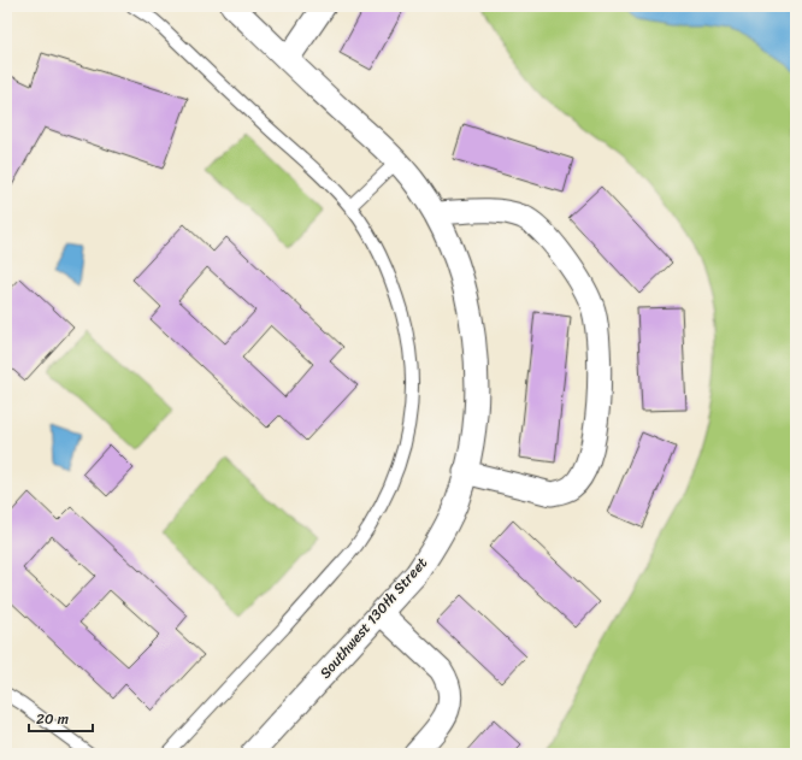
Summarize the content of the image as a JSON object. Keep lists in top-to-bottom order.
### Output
{
  "streets": {
    "street": ["Southwest 130th Street"]
  },
  "scale_bar": "20 m"
}
